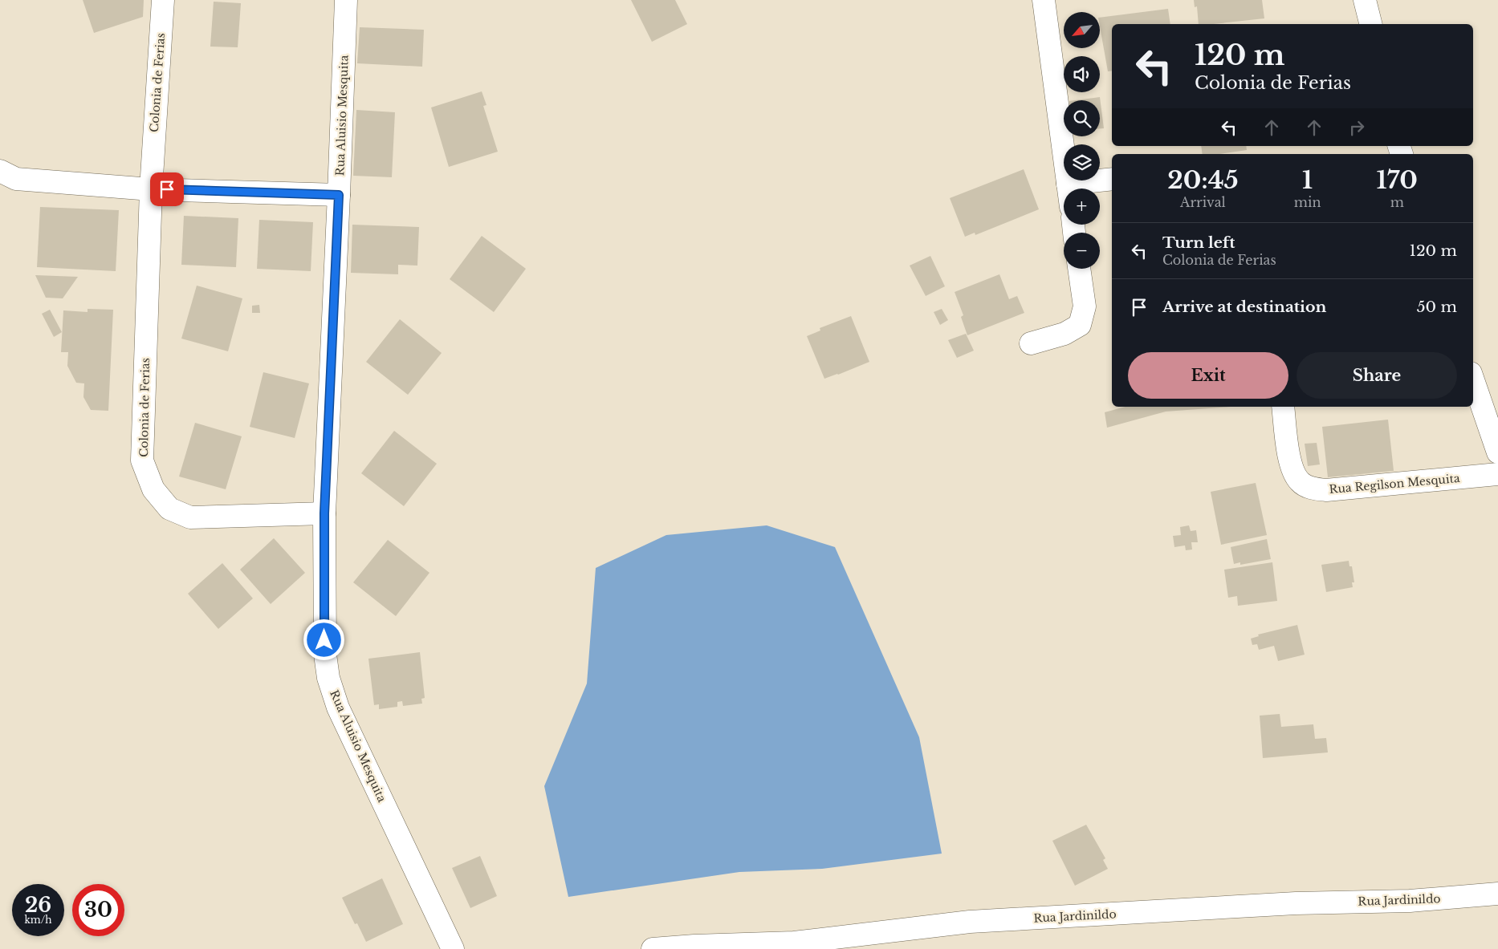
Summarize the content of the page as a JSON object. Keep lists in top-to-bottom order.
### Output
{
  "streets": {
    "street": [
      "Colonia de Ferias",
      "Rua Aluisio Mesquita",
      "Rua Regilson Mesquita",
      "Rua Jardinildo"
    ]
  },
  "crossings": [
    ["Colonia de Ferias", "Rua Aluisio Mesquita"]
  ],
  "north": "bottom left",
  "page": {
    "map_buttons": ["+", "−"],
    "turn": ["120 m", "Colonia de Ferias"],
    "eta": [
      "20:45",
      "Arrival",
      "1",
      "min",
      "170",
      "m"
    ],
    "list": [
      {
        "name": "Turn left",
        "note": "Colonia de Ferias",
        "value": "120 m"
      },
      {
        "name": "Arrive at destination",
        "value": "50 m"
      }
    ],
    "buttons": ["Exit", "Share"],
    "speed": "26 km/h",
    "limit": "30"
  }
}
